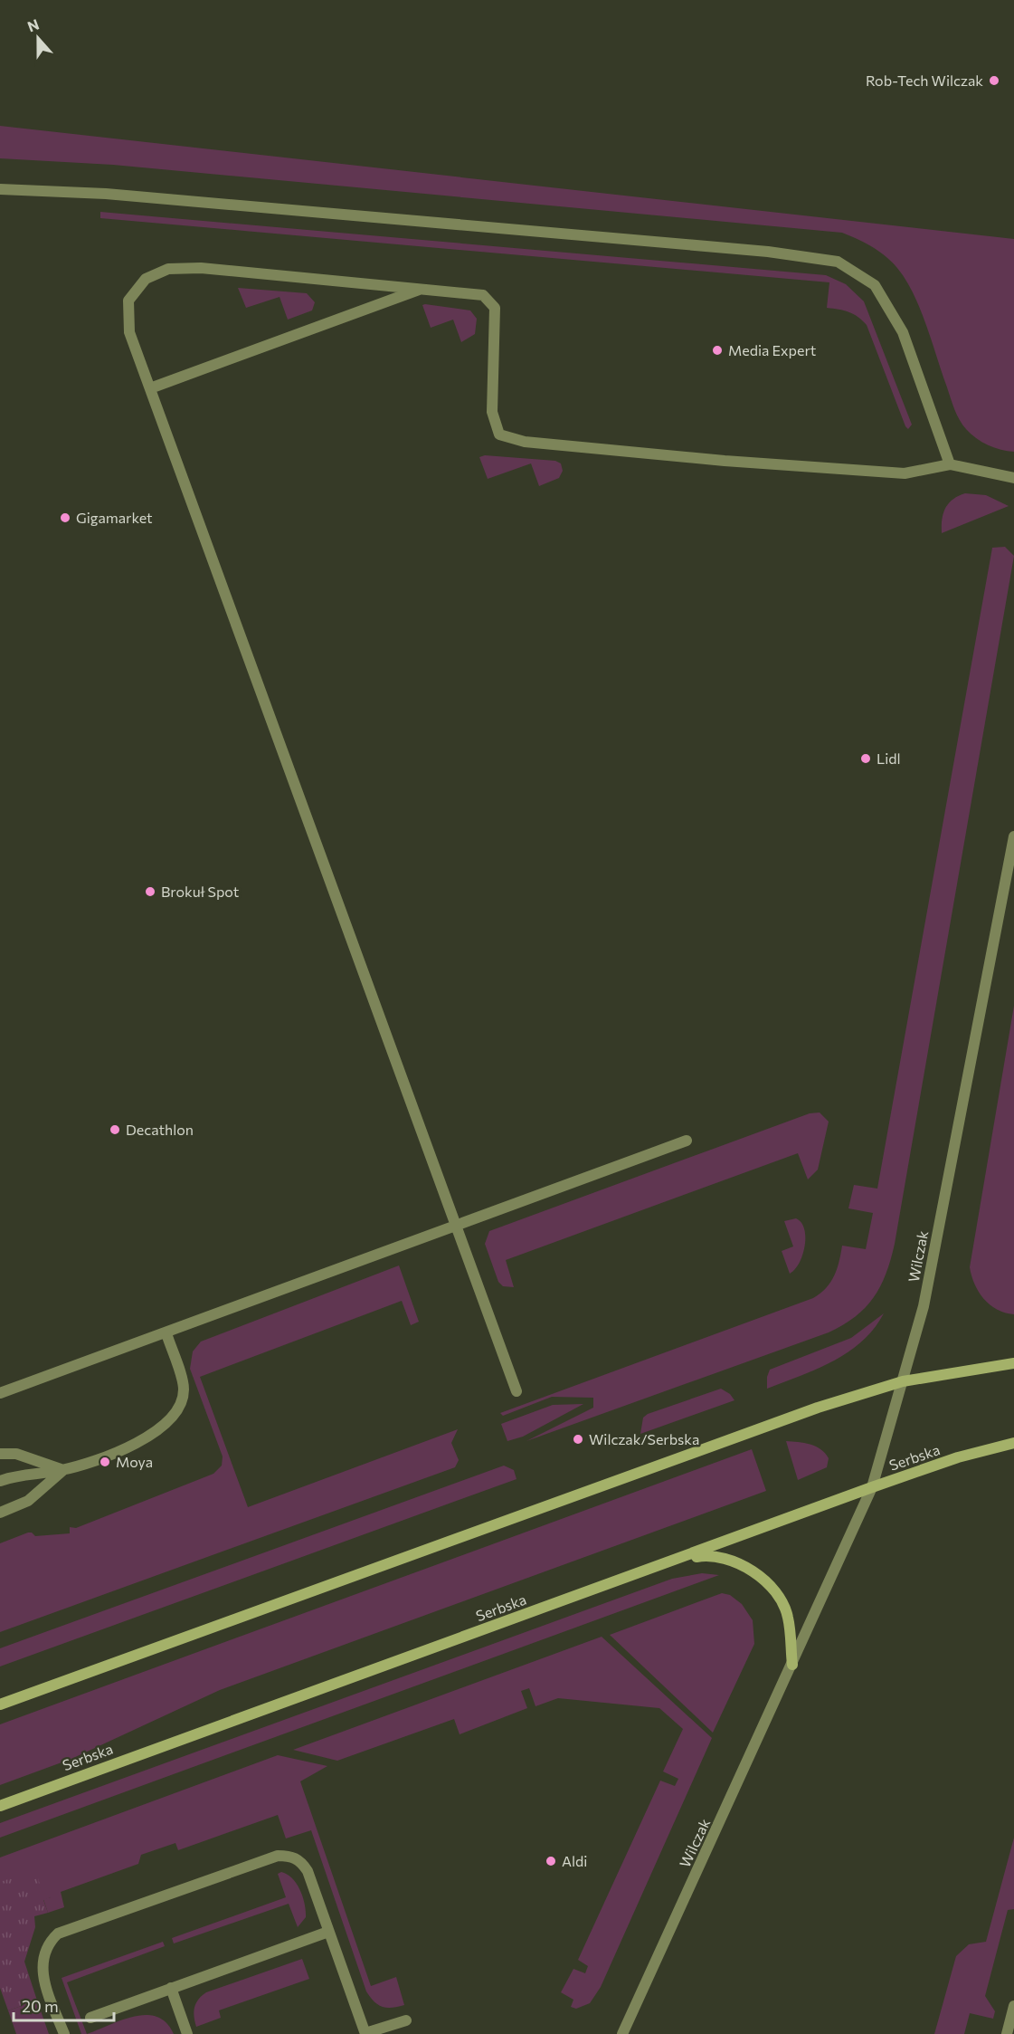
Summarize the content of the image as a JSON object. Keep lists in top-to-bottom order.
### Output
{
  "streets": {
    "street": ["Wilczak", "Serbska"]
  },
  "crossings": [
    ["Wilczak", "Serbska"]
  ],
  "places": [
    "Rob-Tech Wilczak",
    "Media Expert",
    "Gigamarket",
    "Lidl",
    "Brokuł Spot",
    "Decathlon",
    "Wilczak/Serbska",
    "Moya",
    "Aldi"
  ],
  "scale_bar": "20 m",
  "north": "top"
}
